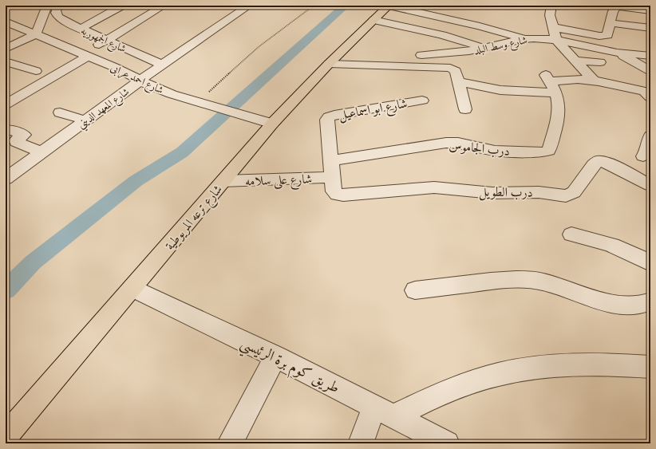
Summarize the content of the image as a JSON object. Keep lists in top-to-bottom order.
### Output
{
  "streets": {
    "main road": ["شارع ترعه المريوطية"],
    "street": [
      "شارع الجمهوريه",
      "شارع وسط البلد",
      "شارع احمد عرابى",
      "شارع المعهد الديني",
      "شارع ابو اسماعيل",
      "درب الجاموس",
      "شارع على سلامه",
      "درب الطويل",
      "طريق كوم برة الرئيسي"
    ]
  },
  "crossings": [
    ["شارع الجمهوريه", "شارع المعهد الديني"],
    ["شارع احمد عرابى", "شارع المعهد الديني"],
    ["شارع احمد عرابى", "شارع ترعه المريوطية"],
    ["شارع ابو اسماعيل", "درب الجاموس"],
    ["شارع ابو اسماعيل", "شارع على سلامه"],
    ["شارع ابو اسماعيل", "درب الطويل"],
    ["شارع على سلامه", "شارع ترعه المريوطية"],
    ["شارع ترعه المريوطية", "طريق كوم برة الرئيسي"]
  ]
}
